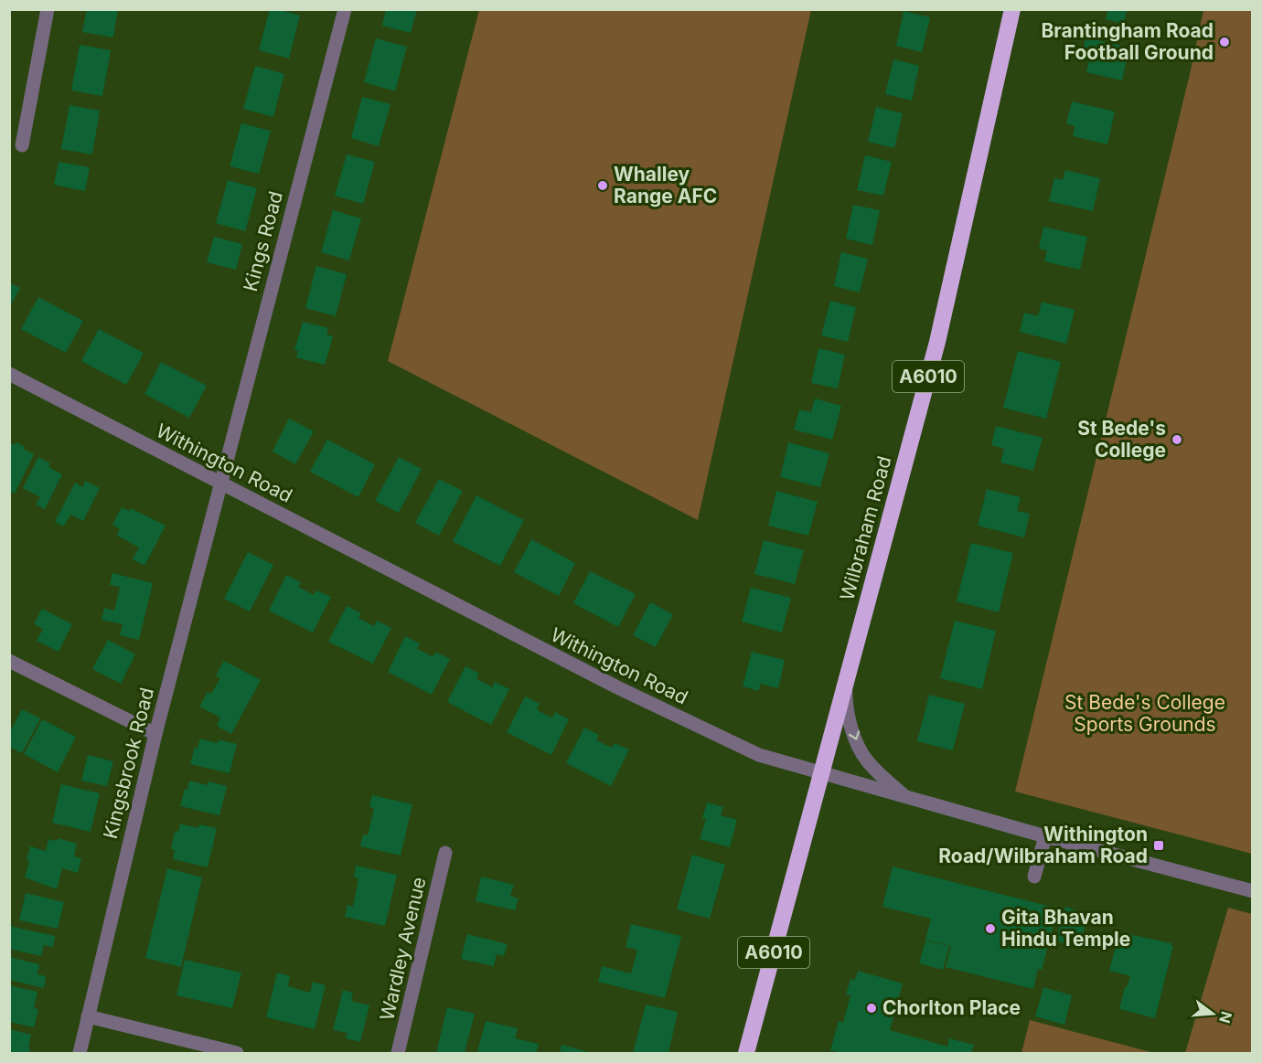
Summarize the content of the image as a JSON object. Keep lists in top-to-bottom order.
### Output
{
  "streets": {
    "highway": ["A6010", "Wilbraham Road"],
    "street": [
      "Kings Road",
      "Withington Road",
      "Kingsbrook Road",
      "Wardley Avenue"
    ]
  },
  "crossings": [
    ["Kings Road", "Withington Road"],
    ["Kings Road", "Kingsbrook Road"],
    ["Withington Road", "Wilbraham Road"],
    ["Withington Road", "Kingsbrook Road"]
  ],
  "parks": ["St Bede's College Sports Grounds"],
  "places": {
    "other": [
      "Brantingham Road Football Ground",
      "Whalley Range AFC",
      "St Bede's College",
      "Gita Bhavan Hindu Temple",
      "Chorlton Place"
    ],
    "transit": ["Withington Road/Wilbraham Road"]
  },
  "north": "right"
}
